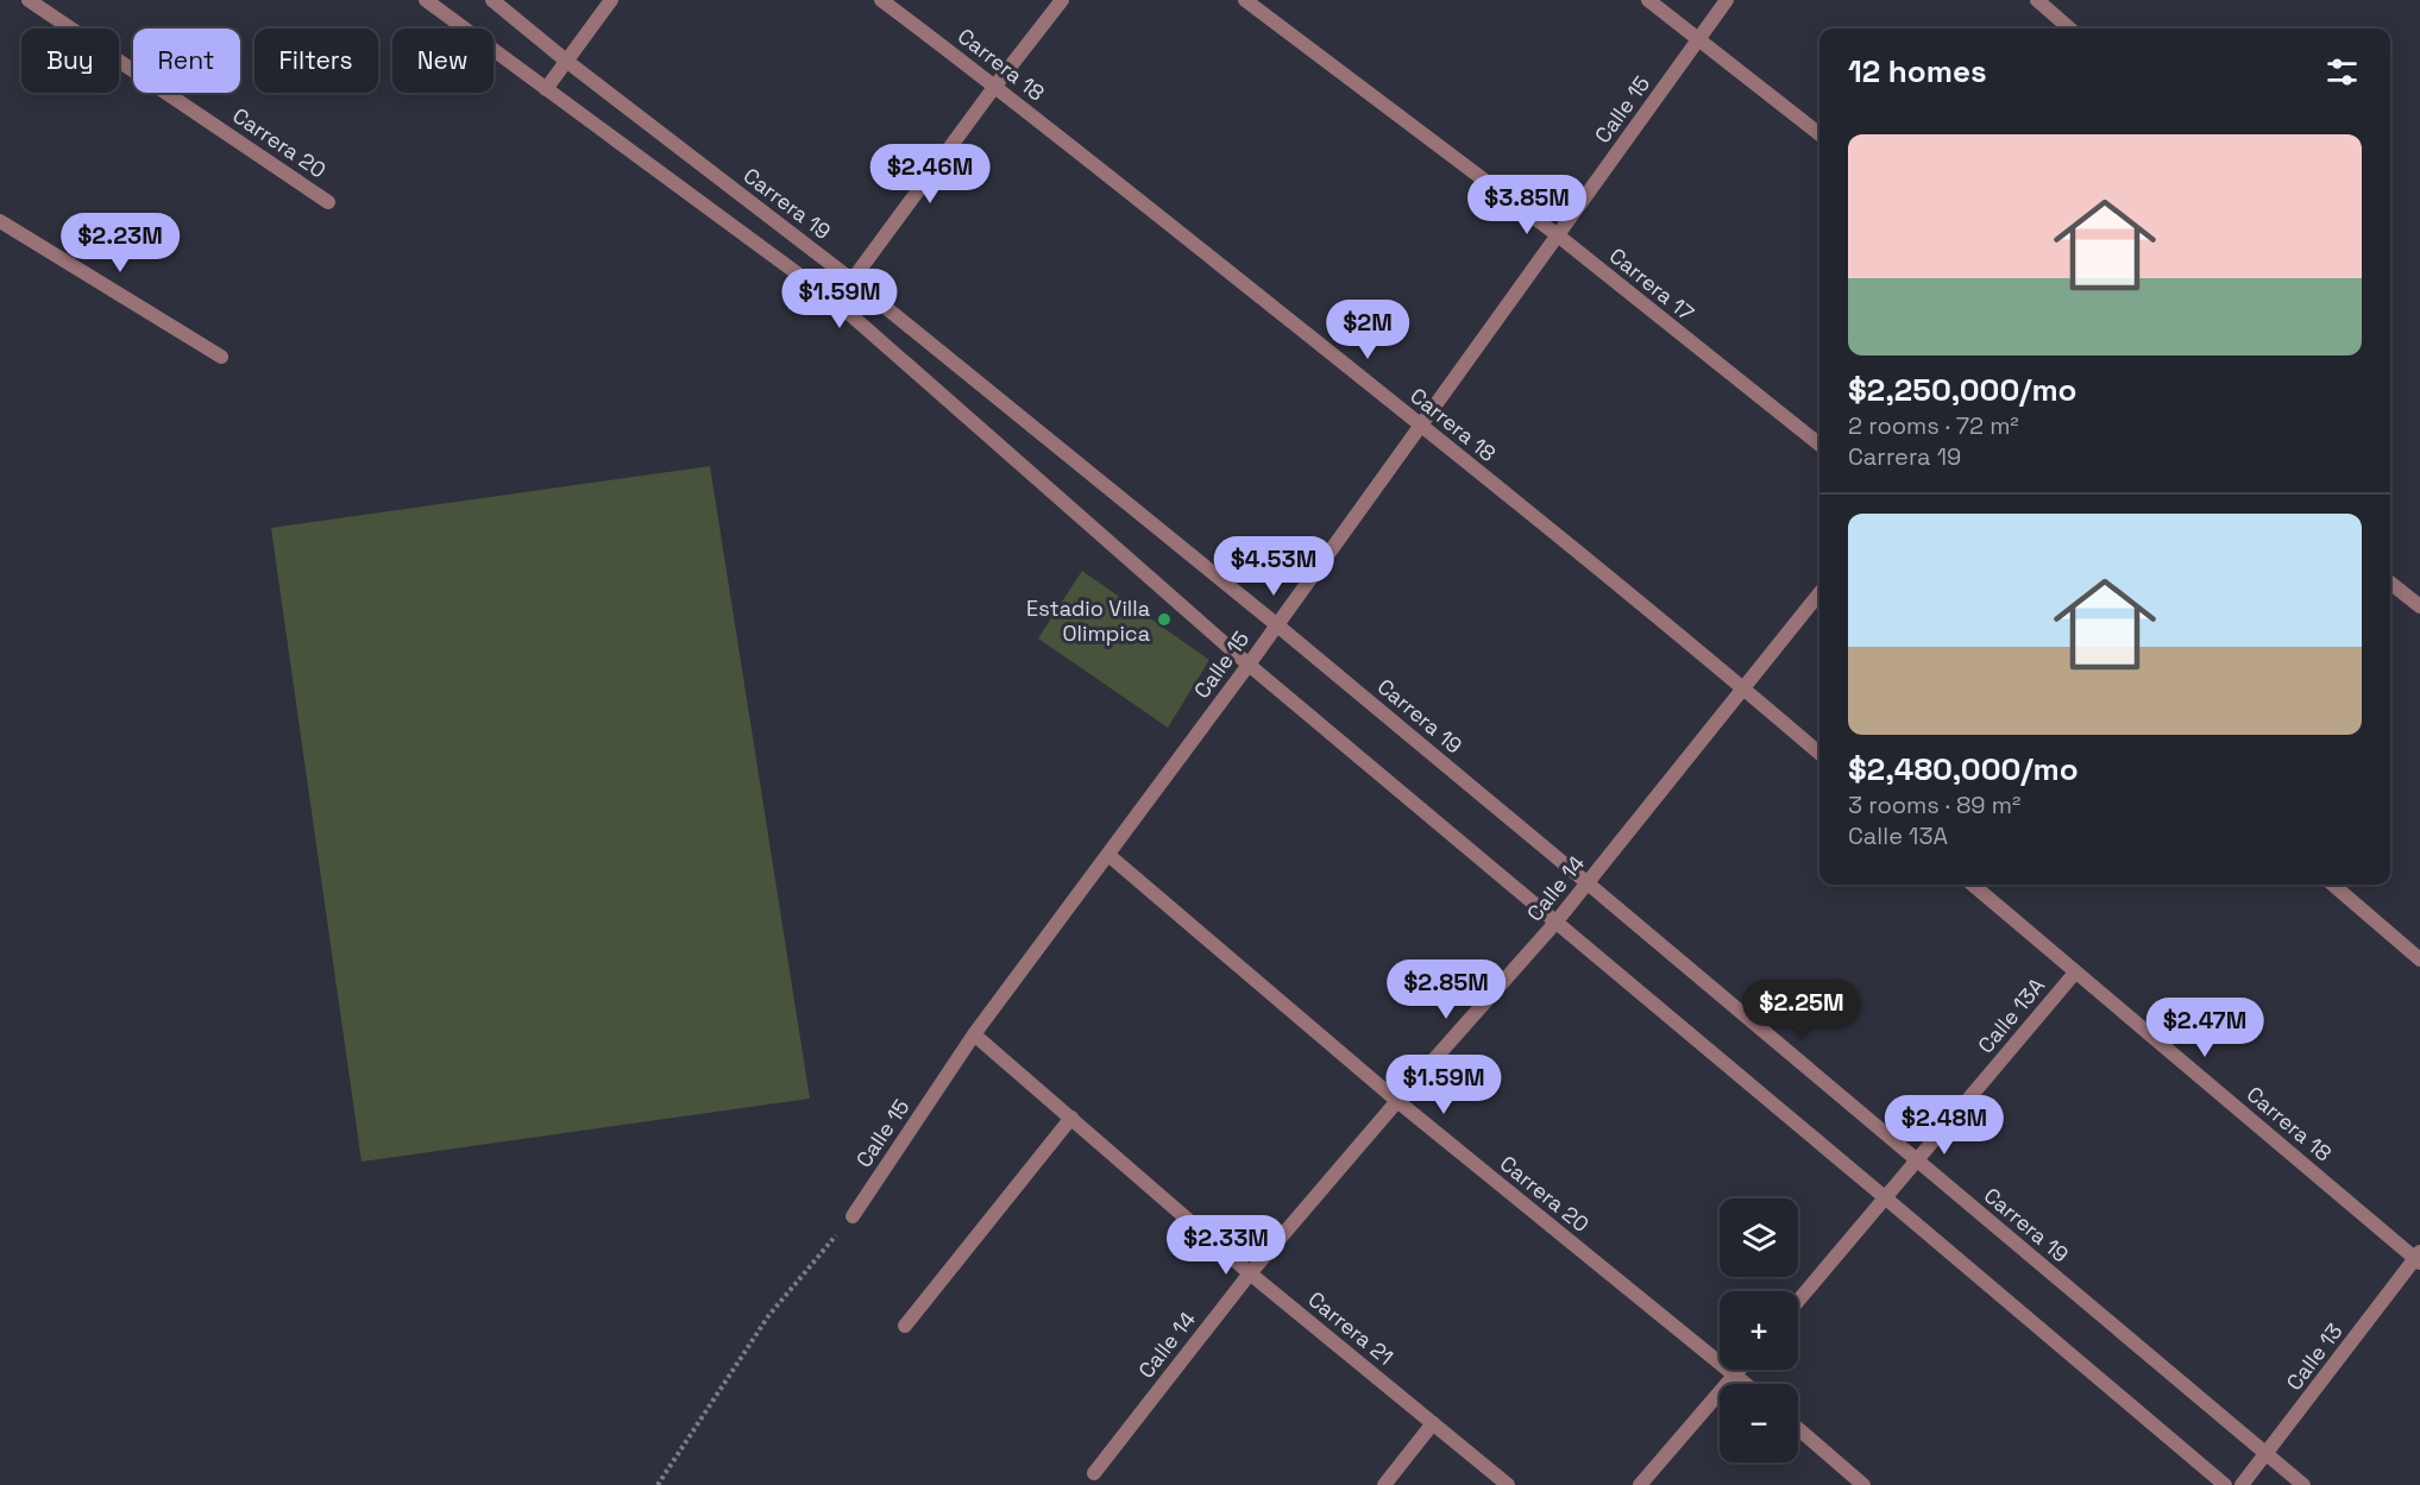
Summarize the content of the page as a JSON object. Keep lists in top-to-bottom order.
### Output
{
  "streets": {
    "street": [
      "Carrera 18",
      "Calle 15",
      "Carrera 20",
      "Carrera 19",
      "Carrera 17",
      "Calle 14",
      "Calle 13A",
      "Carrera 21",
      "Calle 13"
    ]
  },
  "crossings": [
    ["Carrera 18", "Calle 15"],
    ["Carrera 18", "Calle 14"],
    ["Carrera 18", "Calle 13A"],
    ["Carrera 18", "Calle 13"],
    ["Calle 15", "Carrera 20"],
    ["Calle 15", "Carrera 19"],
    ["Calle 15", "Carrera 17"],
    ["Calle 15", "Carrera 21"],
    ["Carrera 20", "Calle 14"],
    ["Carrera 19", "Calle 14"],
    ["Carrera 19", "Calle 13A"],
    ["Carrera 19", "Calle 13"],
    ["Calle 14", "Carrera 21"]
  ],
  "places": ["Estadio Villa Olimpica"],
  "page": {
    "chip": [
      "Buy",
      "Rent",
      "Filters",
      "New"
    ],
    "heading": "12 homes",
    "list": [
      {
        "name": "$2,250,000/mo",
        "note": "2 rooms · 72 m² · Carrera 19"
      },
      {
        "name": "$2,480,000/mo",
        "note": "3 rooms · 89 m² · Calle 13A"
      }
    ],
    "price": [
      "$2.46M",
      "$3.85M",
      "$2.23M",
      "$1.59M",
      "$2M",
      "$4.53M",
      "$2.85M",
      "$2.25M",
      "$2.47M",
      "$1.59M",
      "$2.48M",
      "$2.33M"
    ],
    "map_buttons": ["+", "−"]
  }
}
